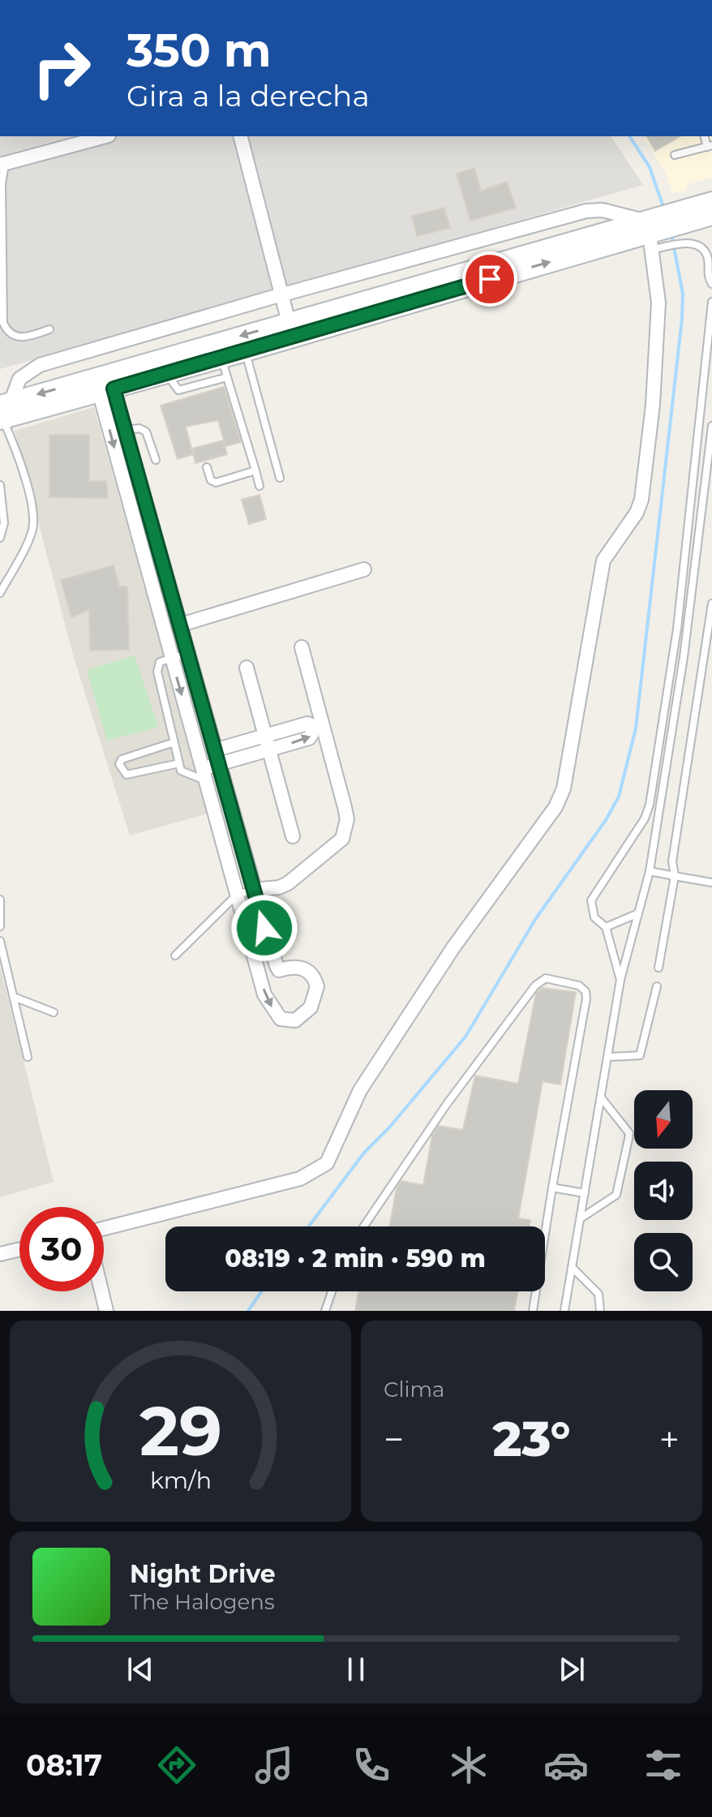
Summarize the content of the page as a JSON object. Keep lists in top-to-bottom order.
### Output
{
  "north": "bottom",
  "page": {
    "turn": ["350 m", "Gira a la derecha"],
    "limit": "30",
    "trip": "08:19 · 2 min · 590 m",
    "tile": "Clima",
    "heat": ["−", "23°", "+"],
    "song": ["Night Drive", "The Halogens"],
    "tabs": "08:17",
    "gauge": ["29", "km/h"]
  }
}
